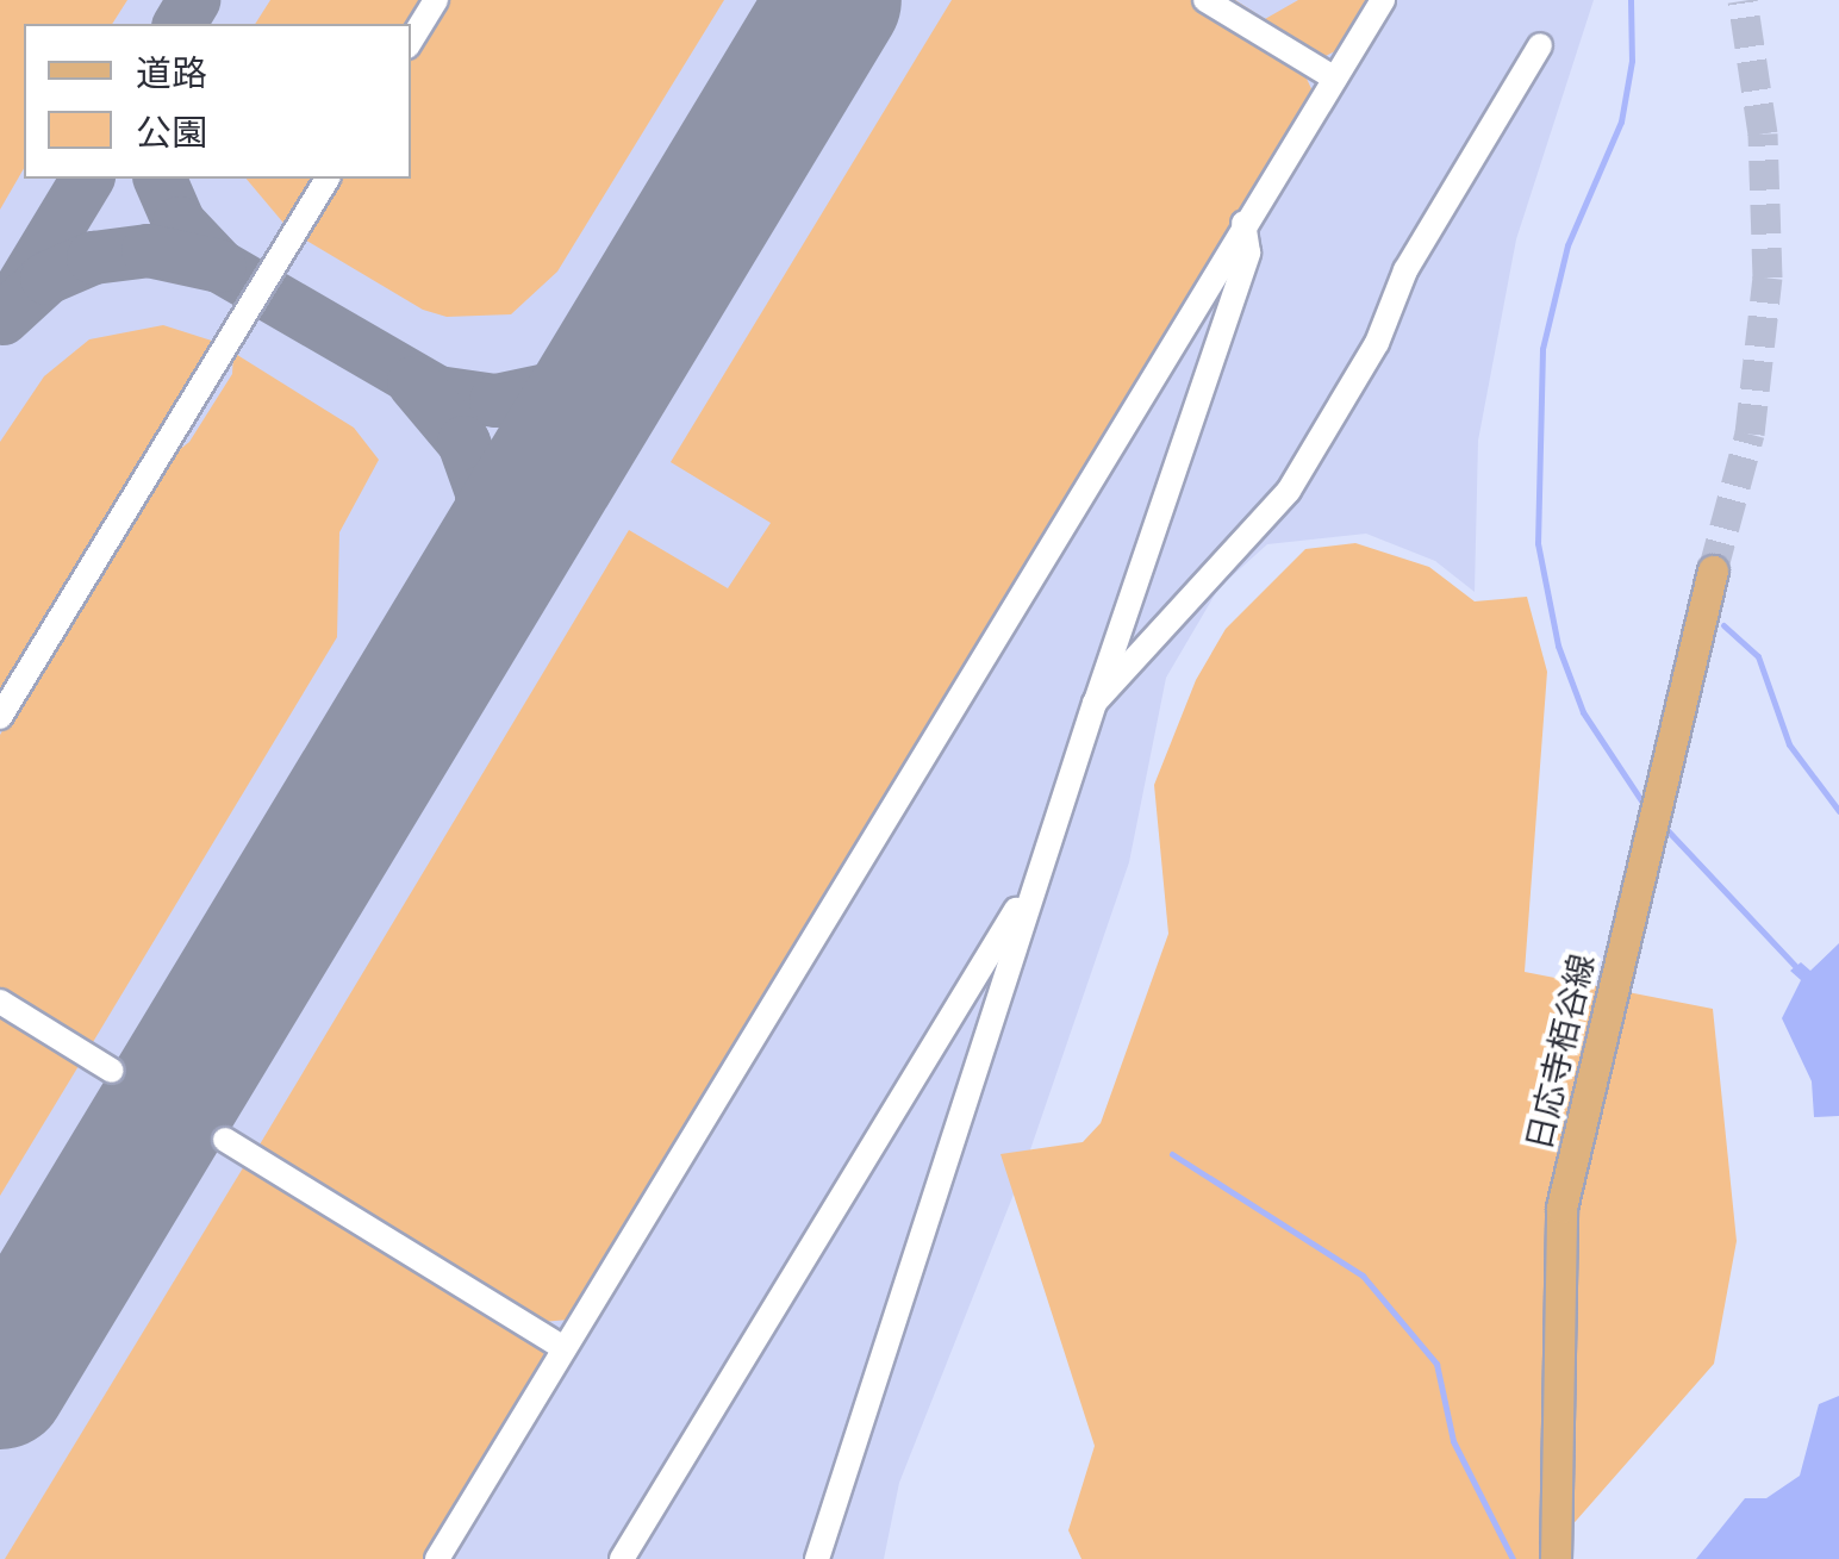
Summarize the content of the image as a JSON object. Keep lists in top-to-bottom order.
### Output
{
  "streets": {
    "main road": ["日応寺栢谷線"]
  },
  "legend": ["道路", "公園"]
}
